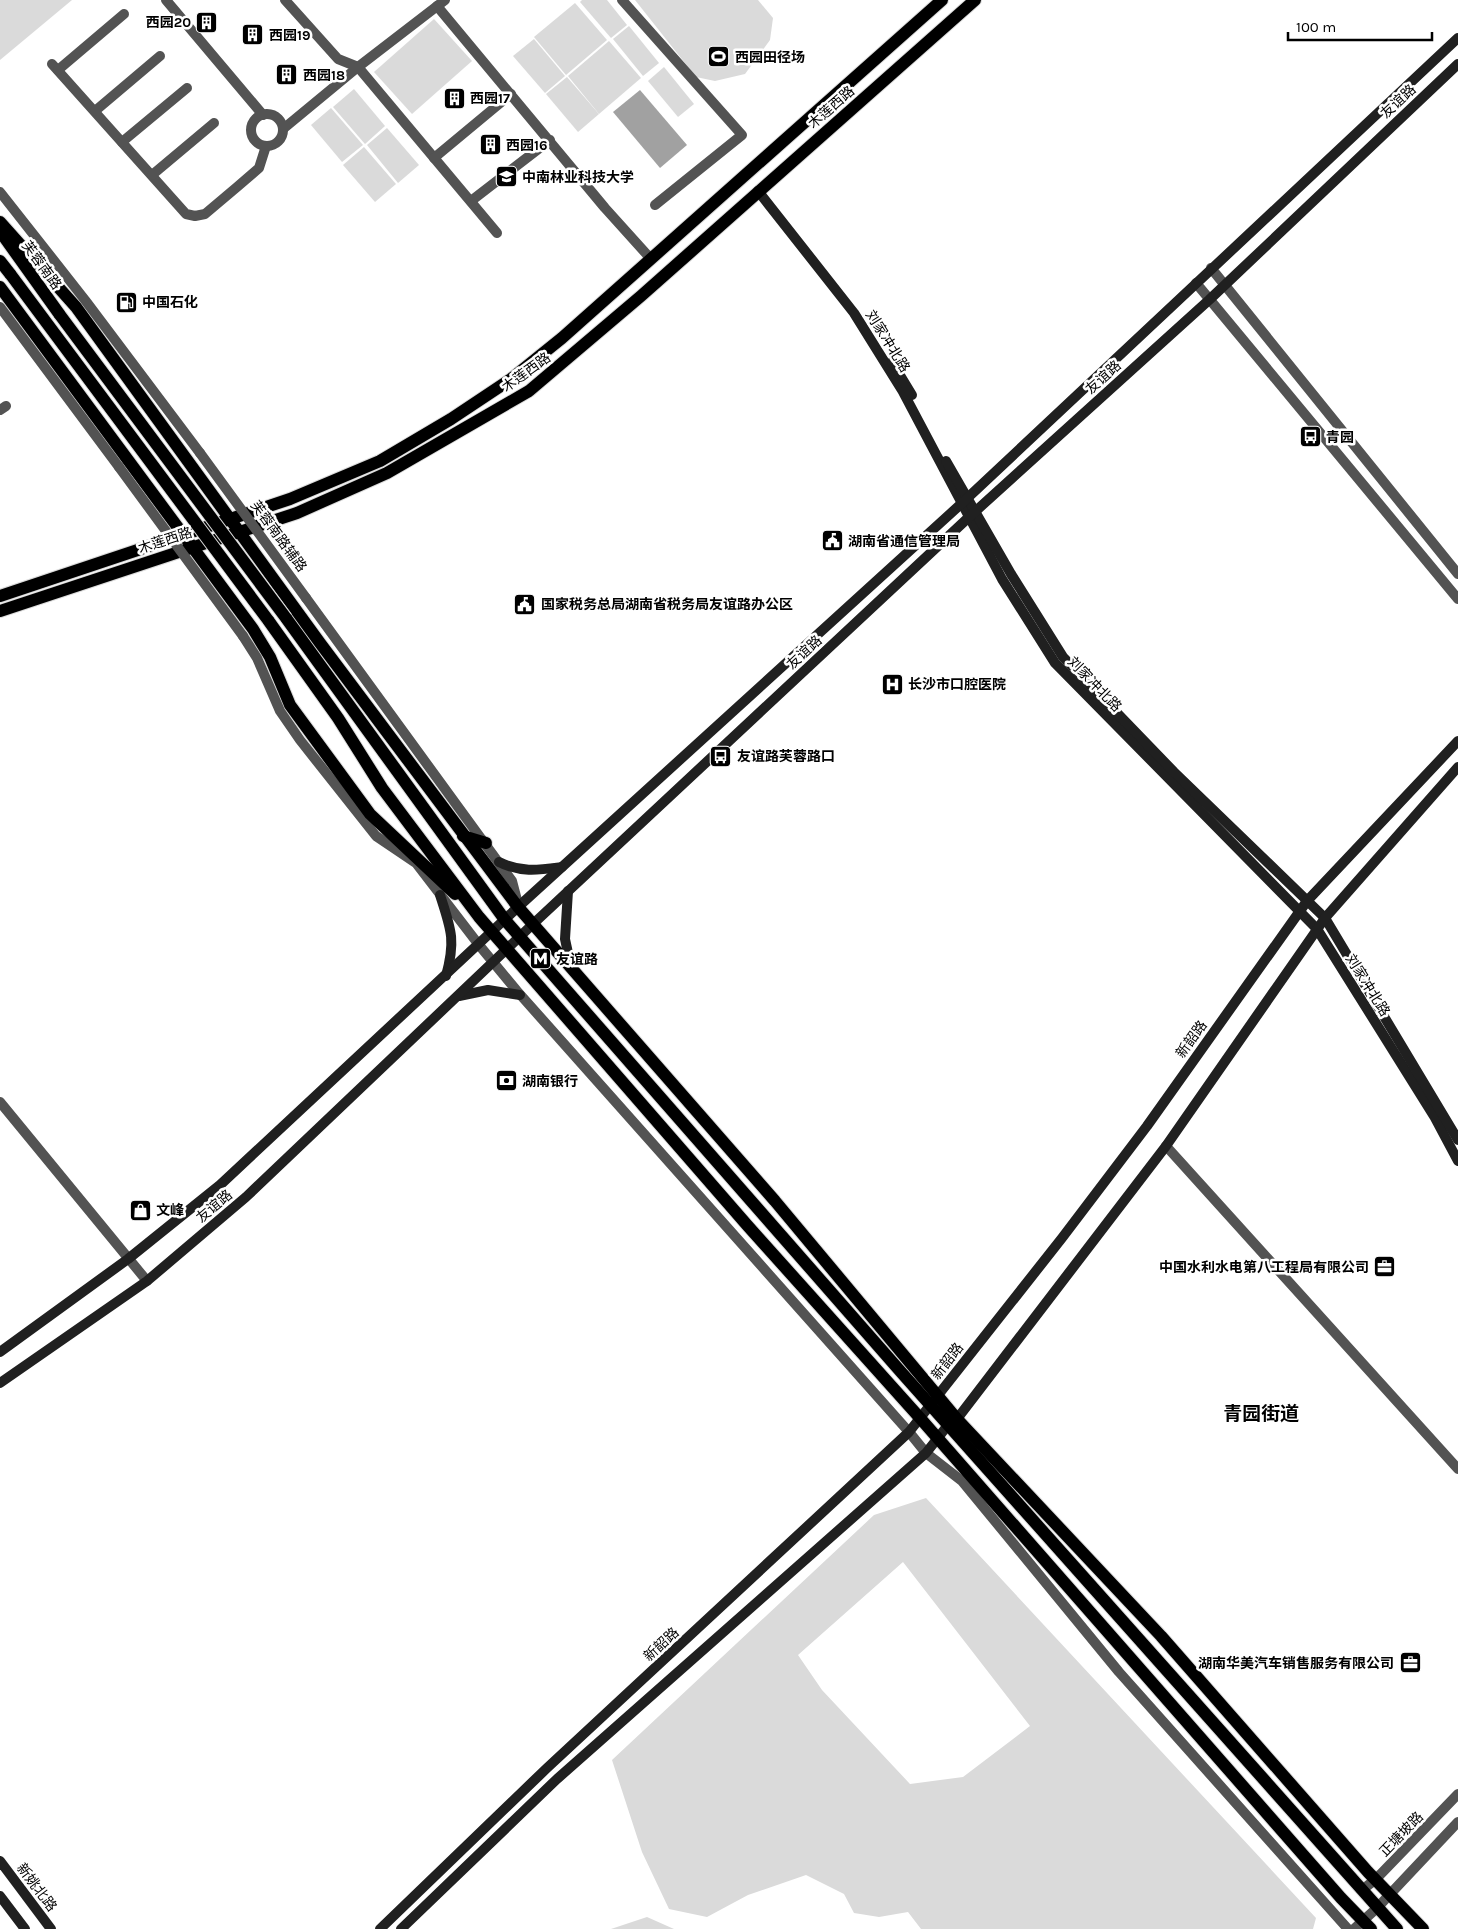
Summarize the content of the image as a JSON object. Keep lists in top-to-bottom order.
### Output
{
  "streets": {
    "main road": [
      "友谊路",
      "木莲西路",
      "芙蓉南路",
      "刘家冲北路",
      "新韶路",
      "新姚北路"
    ],
    "street": ["芙蓉南路辅路", "正塘坡路"]
  },
  "crossings": [
    ["友谊路", "芙蓉南路"],
    ["友谊路", "刘家冲北路"],
    ["友谊路", "芙蓉南路辅路"],
    ["木莲西路", "刘家冲北路"],
    ["芙蓉南路", "新韶路"],
    ["刘家冲北路", "新韶路"]
  ],
  "districts": ["青园街道"],
  "places": {
    "building": [
      "西园20",
      "西园19",
      "西园18",
      "西园17",
      "西园16"
    ],
    "sports": ["西园田径场"],
    "school or university": ["中南林业科技大学"],
    "fuel station": ["中国石化"],
    "bus stop": ["青园", "友谊路芙蓉路口"],
    "public building": ["湖南省通信管理局", "国家税务总局湖南省税务局友谊路办公区"],
    "hospital": ["长沙市口腔医院"],
    "metro station": ["友谊路"],
    "bank": ["湖南银行"],
    "shop": ["文峰"],
    "office": ["中国水利水电第八工程局有限公司", "湖南华美汽车销售服务有限公司"]
  },
  "scale_bar": "100 m"
}
